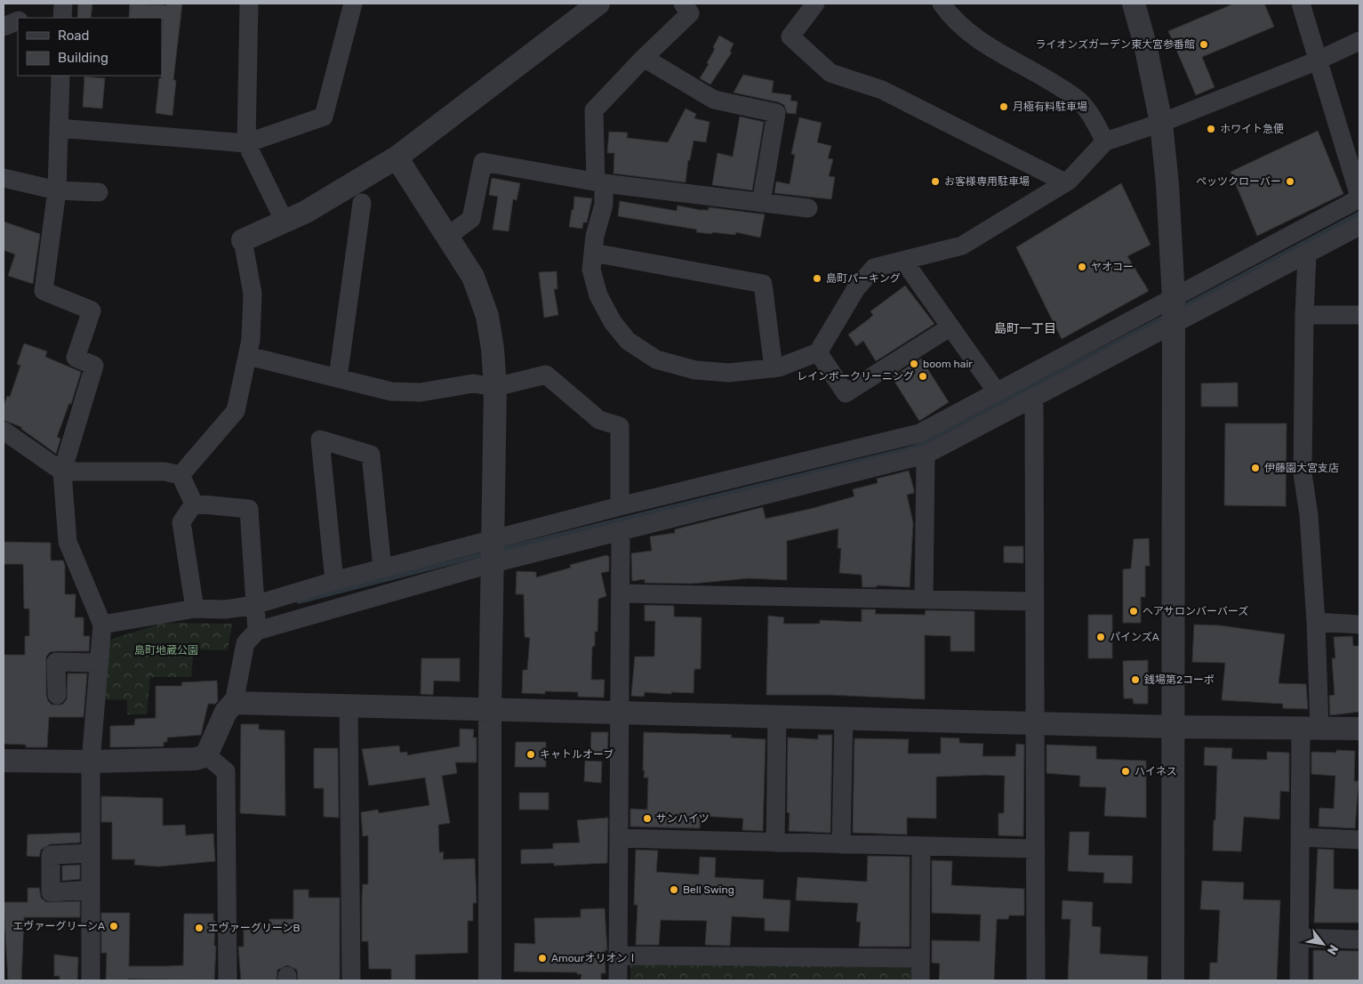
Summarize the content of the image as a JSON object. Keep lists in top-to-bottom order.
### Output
{
  "districts": ["島町一丁目"],
  "parks": ["島町地蔵公園"],
  "places": [
    "ライオンズガーデン東大宮参番館",
    "月極有料駐車場",
    "ホワイト急便",
    "お客様専用駐車場",
    "ペッツクローバー",
    "ヤオコー",
    "島町パーキング",
    "boom hair",
    "レインボークリーニング",
    "伊藤園大宮支店",
    "ヘアサロンバーバーズ",
    "パインズA",
    "銭場第2コーポ",
    "キャトルオーブ",
    "ハイネス",
    "サンハイツ",
    "Bell Swing",
    "エヴァーグリーンA",
    "エヴァーグリーンB",
    "AmourオリオンⅠ"
  ],
  "legend": ["Road", "Building"],
  "north": "bottom right"
}
